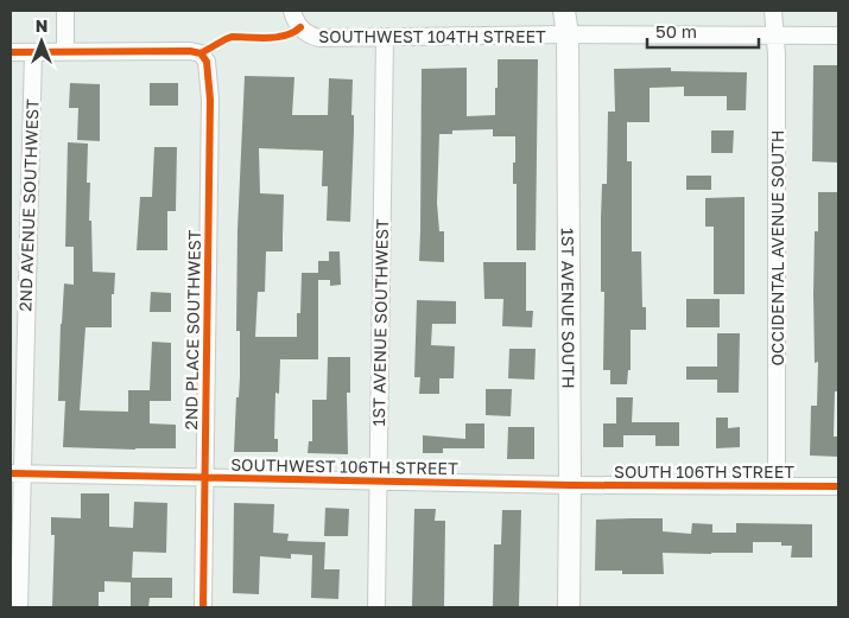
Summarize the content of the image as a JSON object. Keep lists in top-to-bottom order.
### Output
{
  "streets": {
    "street": [
      "SOUTHWEST 104TH STREET",
      "2ND AVENUE SOUTHWEST",
      "OCCIDENTAL AVENUE SOUTH",
      "1ST AVENUE SOUTH",
      "1ST AVENUE SOUTHWEST",
      "2ND PLACE SOUTHWEST",
      "SOUTHWEST 106TH STREET",
      "SOUTH 106TH STREET"
    ]
  },
  "crossings": [
    ["SOUTHWEST 104TH STREET", "OCCIDENTAL AVENUE SOUTH"],
    ["SOUTHWEST 104TH STREET", "1ST AVENUE SOUTH"],
    ["SOUTHWEST 104TH STREET", "1ST AVENUE SOUTHWEST"],
    ["2ND AVENUE SOUTHWEST", "SOUTHWEST 106TH STREET"],
    ["OCCIDENTAL AVENUE SOUTH", "SOUTH 106TH STREET"],
    ["1ST AVENUE SOUTH", "SOUTHWEST 106TH STREET"],
    ["1ST AVENUE SOUTH", "SOUTH 106TH STREET"],
    ["1ST AVENUE SOUTHWEST", "SOUTHWEST 106TH STREET"],
    ["2ND PLACE SOUTHWEST", "SOUTHWEST 106TH STREET"],
    ["SOUTHWEST 106TH STREET", "SOUTH 106TH STREET"]
  ],
  "scale_bar": "50 m",
  "north": "top"
}
